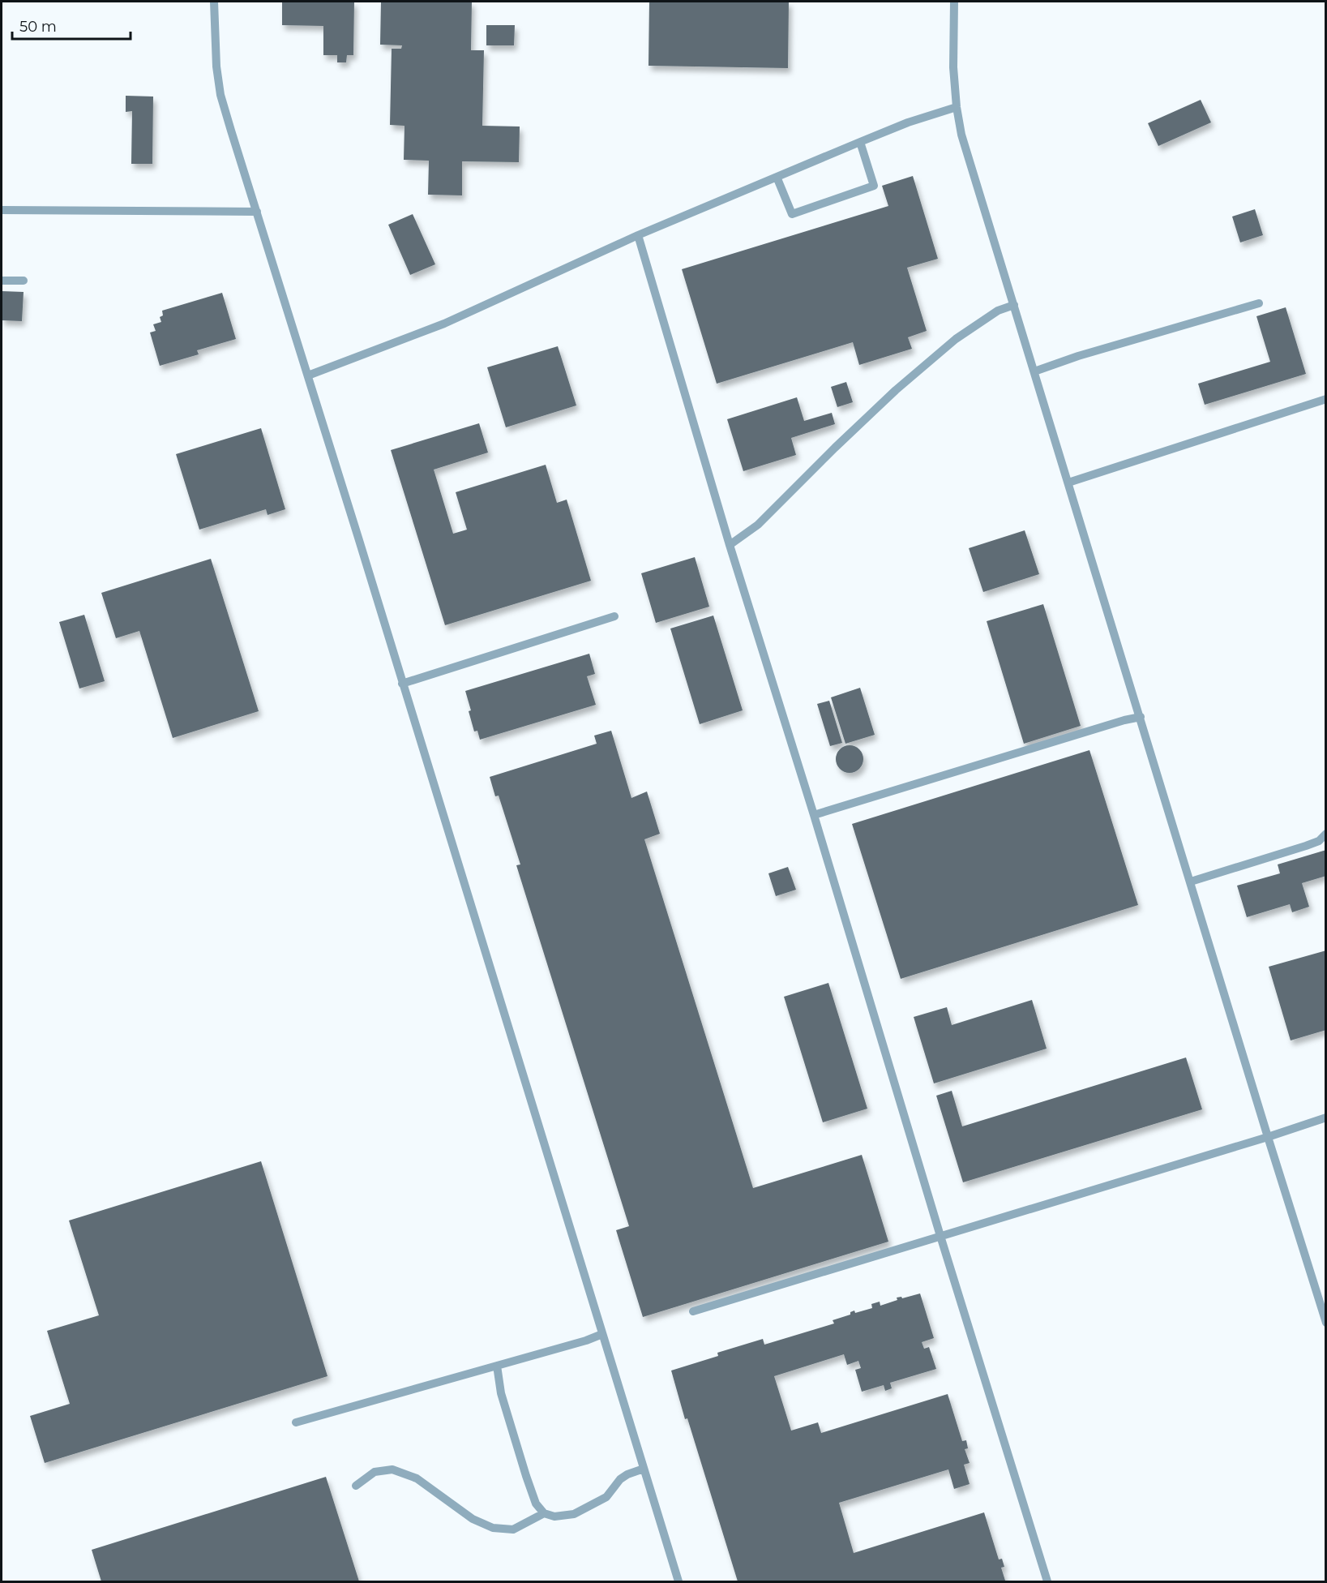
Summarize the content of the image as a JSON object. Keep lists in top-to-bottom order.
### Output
{
  "scale_bar": "50 m"
}
